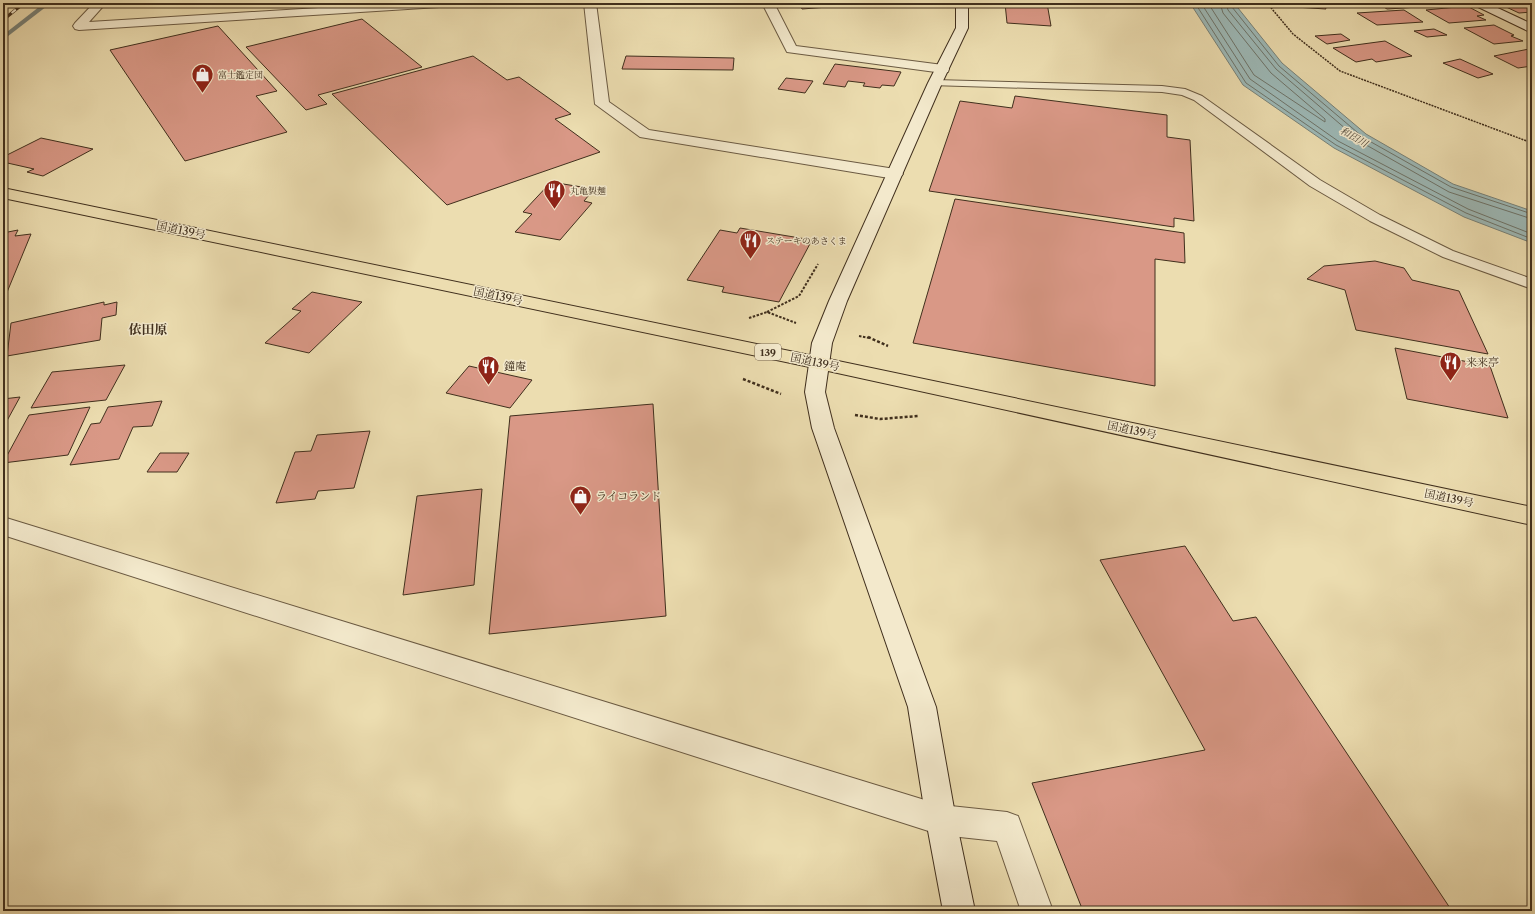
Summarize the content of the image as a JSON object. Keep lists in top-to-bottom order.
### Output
{
  "streets": {
    "highway": ["国道139号", "139"]
  },
  "districts": ["依田原"],
  "water": ["和田川"],
  "places": {
    "shop": ["富士鑑定団", "ライコランド"],
    "restaurant": [
      "丸亀製麺",
      "ステーキのあさくま",
      "来来亭",
      "鐘庵"
    ]
  }
}
